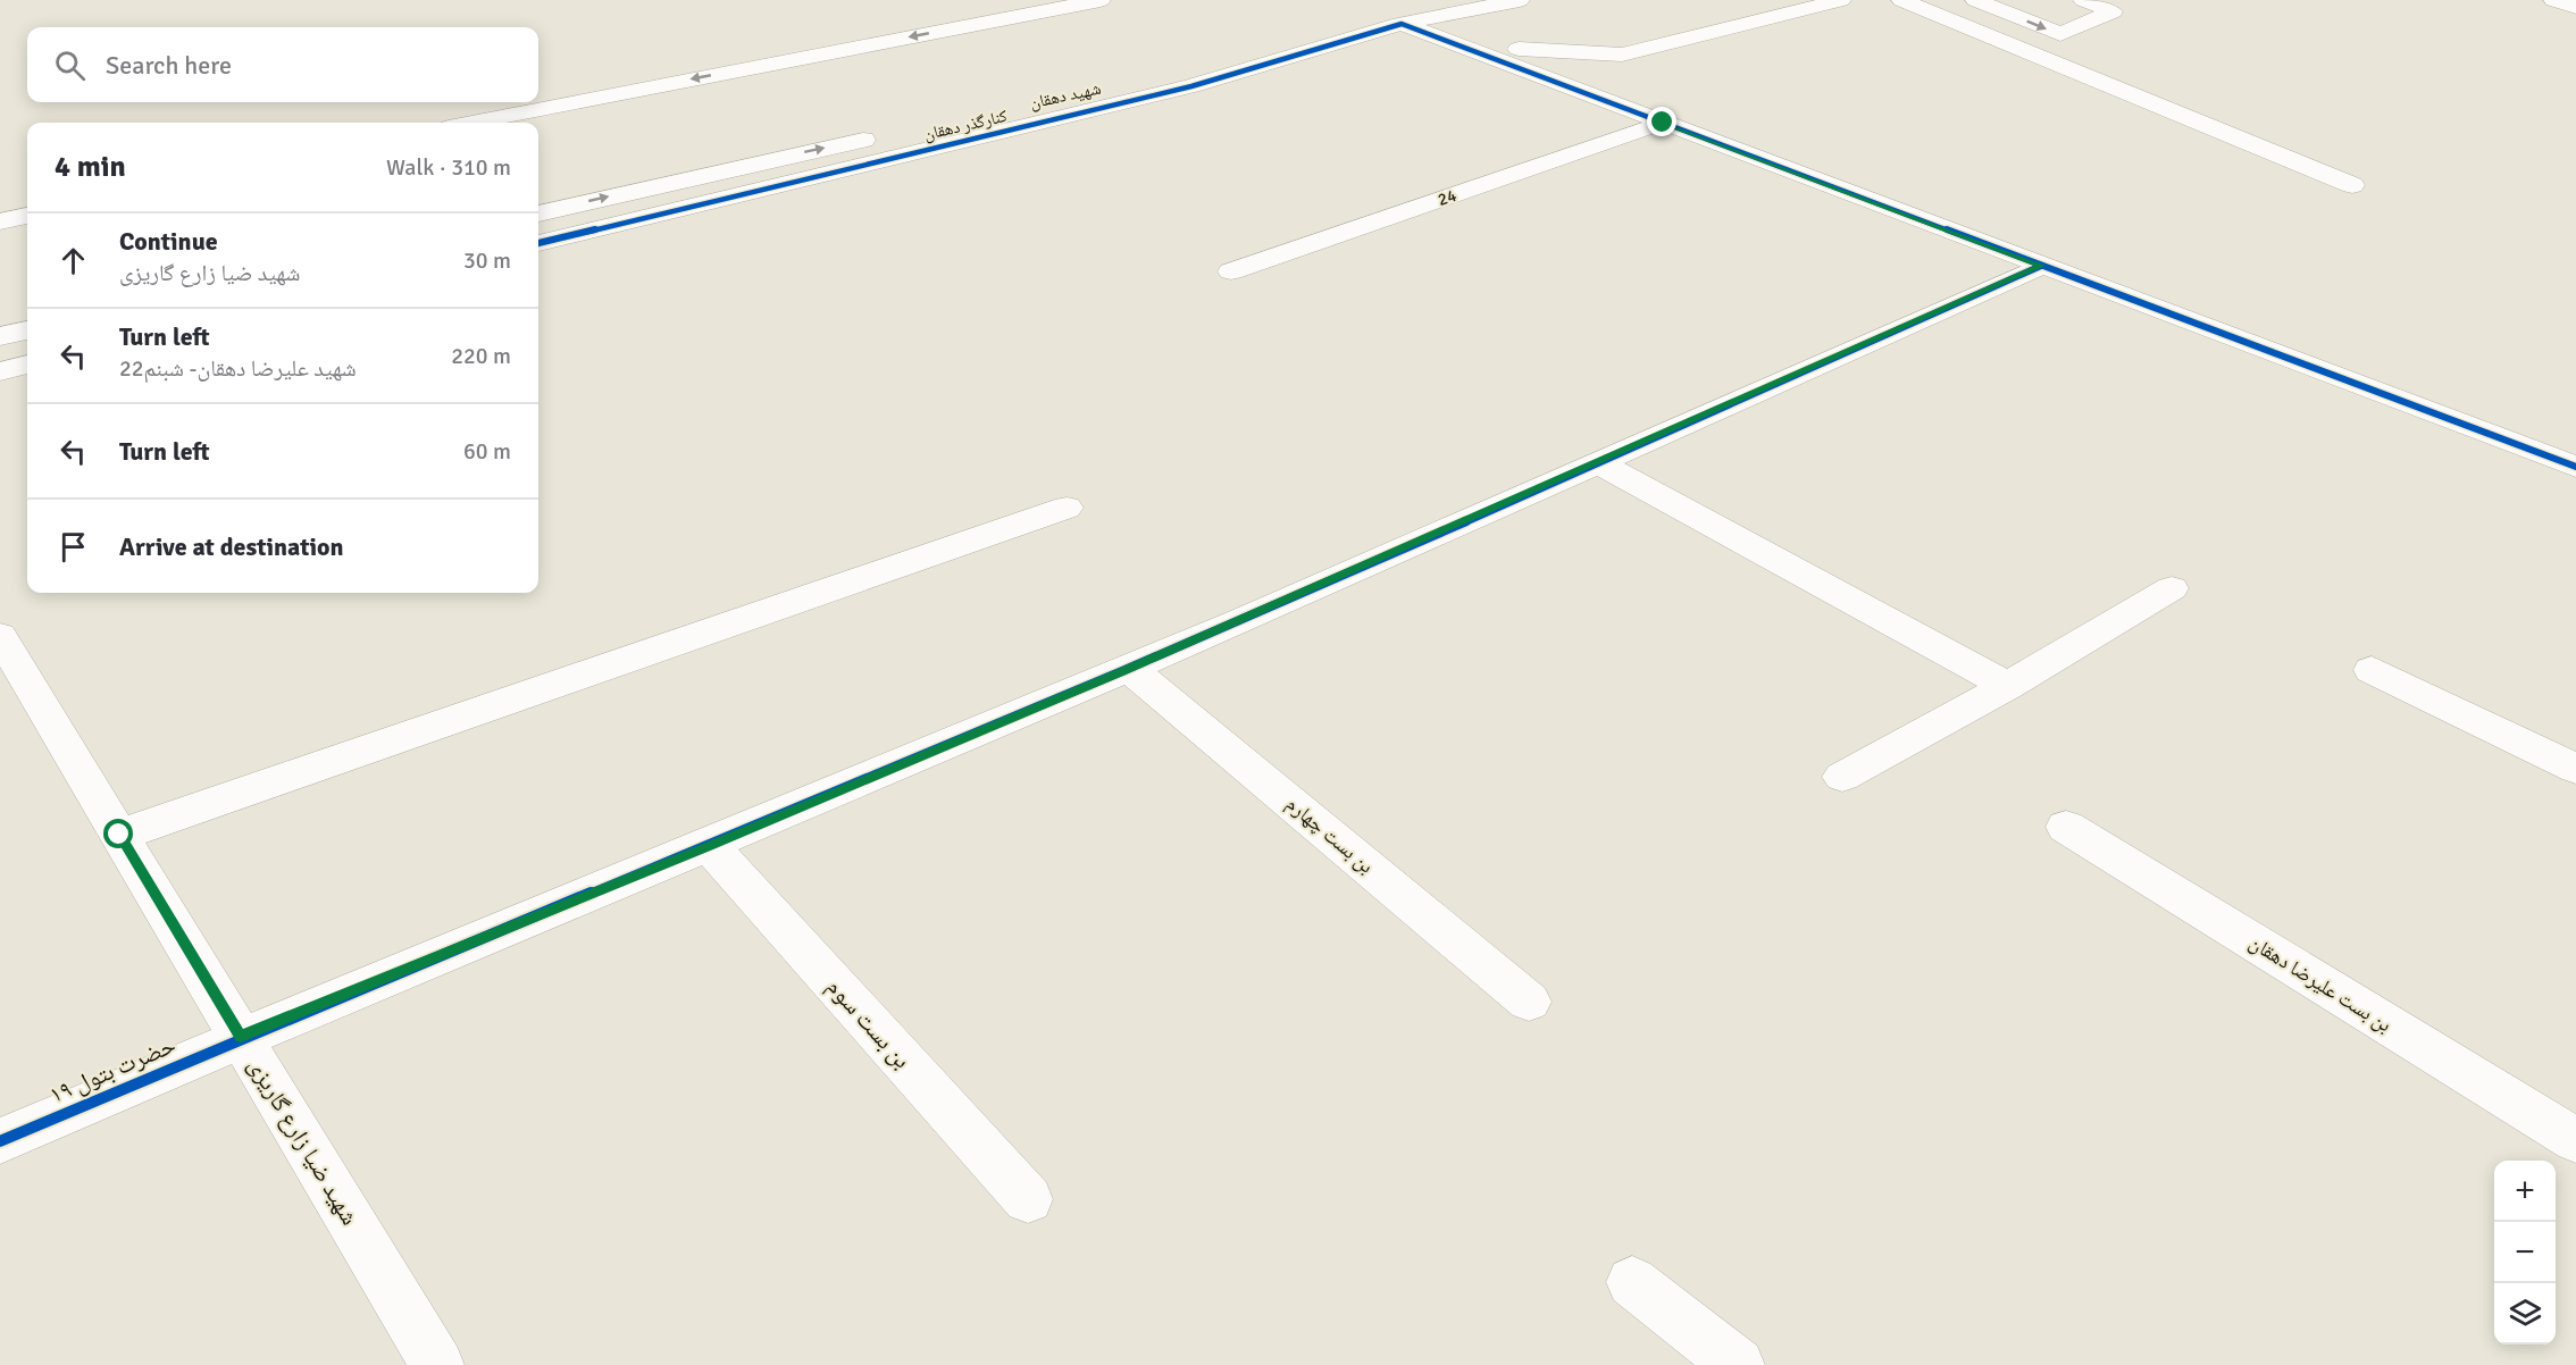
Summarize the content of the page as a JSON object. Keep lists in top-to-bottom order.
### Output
{
  "streets": {
    "street": [
      "شهید دهقان",
      "کنارگذر دهقان",
      "24",
      "بن بست چهارم",
      "بن بست علیرضا دهقان",
      "بن بست سوم",
      "حضرت بتول ۱۹",
      "شهید ضیا زارع گاریزی"
    ]
  },
  "crossings": [
    ["شهید دهقان", "کنارگذر دهقان"],
    ["بن بست چهارم", "حضرت بتول ۱۹"],
    ["بن بست سوم", "حضرت بتول ۱۹"],
    ["حضرت بتول ۱۹", "شهید ضیا زارع گاریزی"]
  ],
  "page": {
    "search": "Search here",
    "heading": ["4 min", "Walk · 310 m"],
    "list": [
      ["Continue", "شهید ضیا زارع گاریزی", "30 m"],
      ["Turn left", "شهید علیرضا دهقان- شبنم22", "220 m"],
      ["Turn left", "60 m"],
      "Arrive at destination"
    ],
    "map_buttons": ["+", "−"]
  }
}
